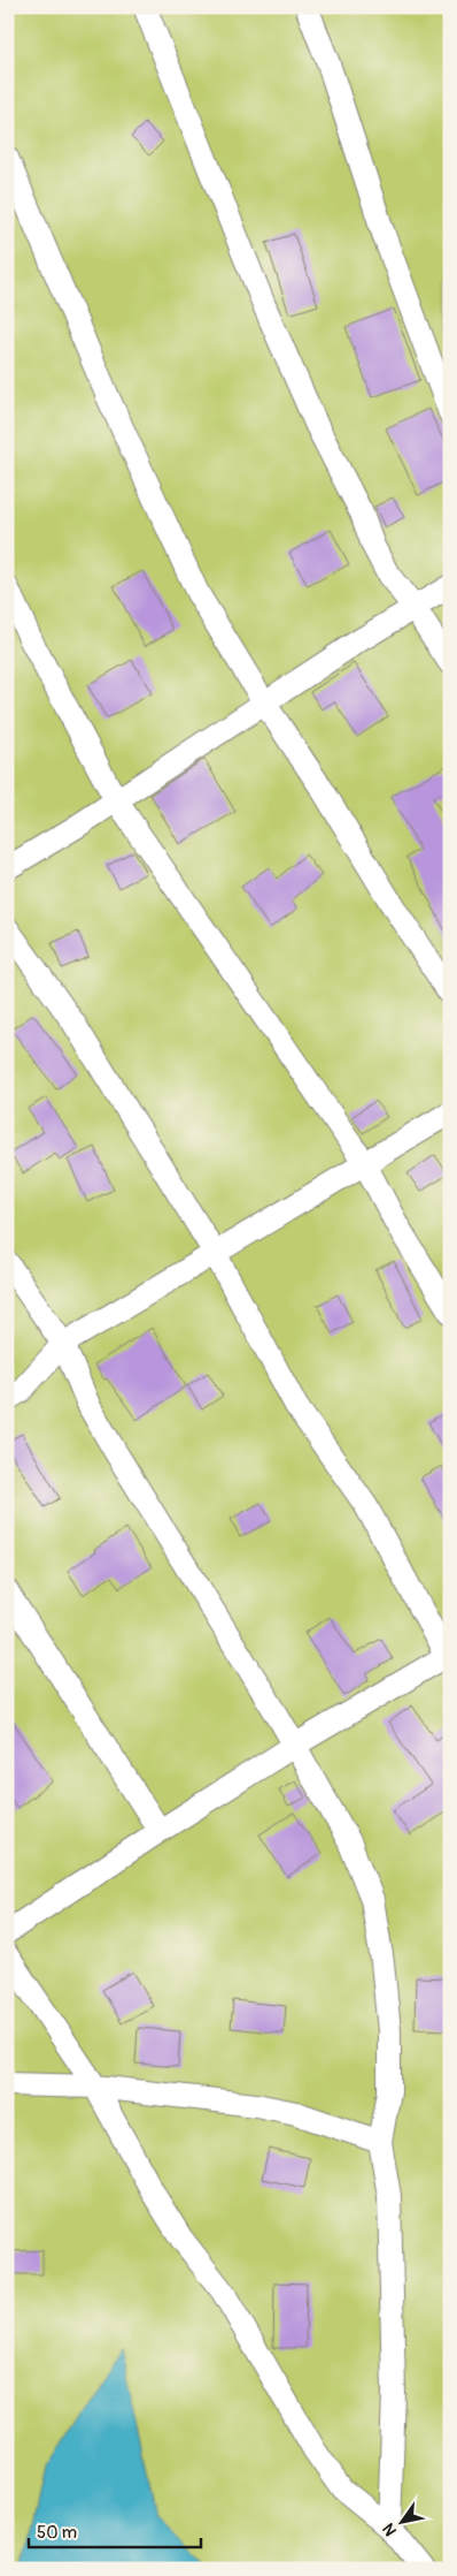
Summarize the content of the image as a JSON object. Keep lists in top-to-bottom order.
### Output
{
  "scale_bar": "50 m",
  "north": "bottom left"
}
